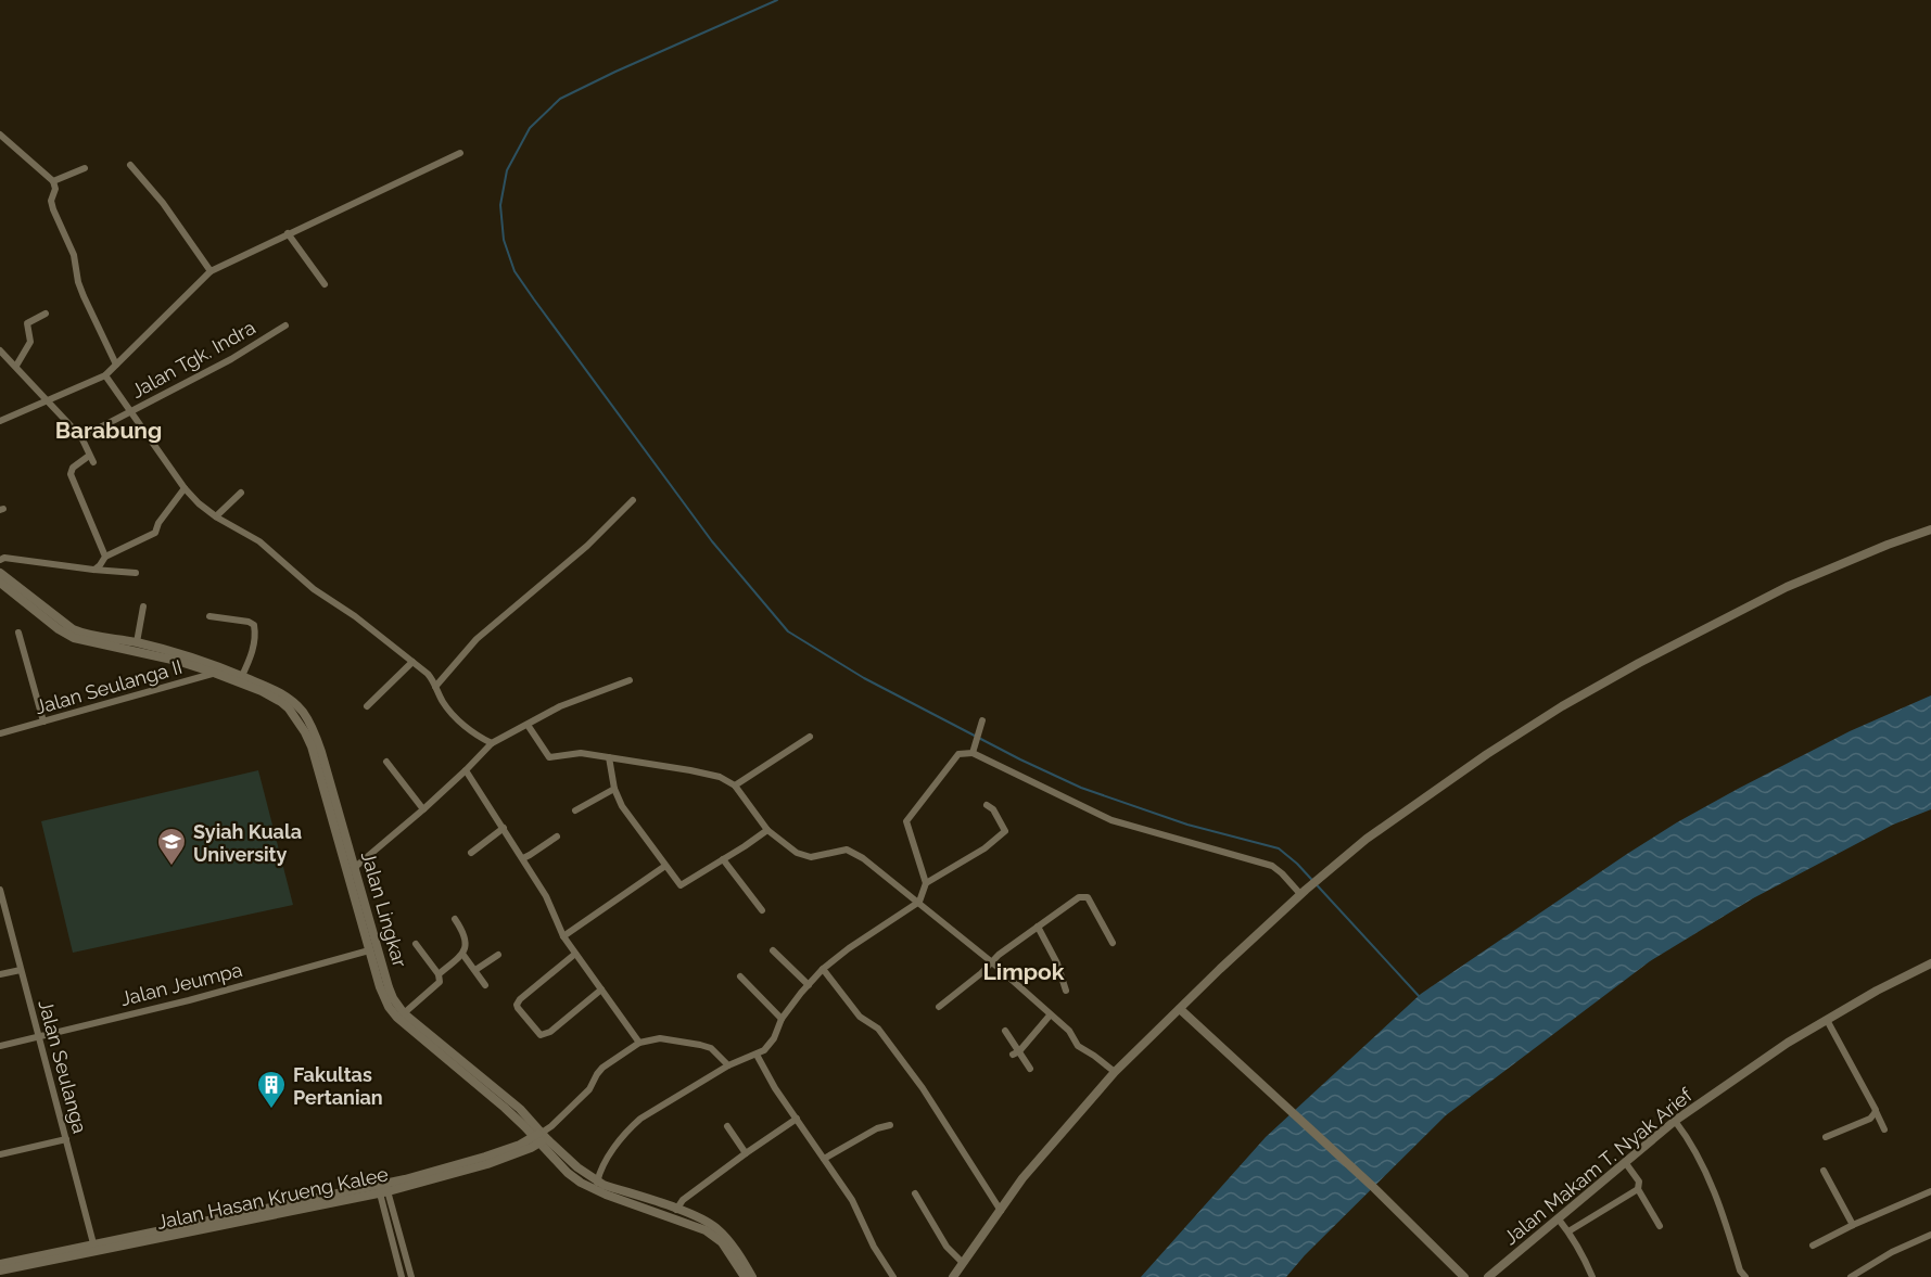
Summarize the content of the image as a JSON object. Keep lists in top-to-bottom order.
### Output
{
  "streets": {
    "street": [
      "Jalan Tgk. Indra",
      "Jalan Seulanga II",
      "Jalan Lingkar",
      "Jalan Jeumpa",
      "Jalan Seulanga",
      "Jalan Makam T. Nyak Arief",
      "Jalan Hasan Krueng Kalee"
    ]
  },
  "crossings": [
    ["Jalan Seulanga II", "Jalan Lingkar"],
    ["Jalan Lingkar", "Jalan Hasan Krueng Kalee"],
    ["Jalan Jeumpa", "Jalan Seulanga"],
    ["Jalan Seulanga", "Jalan Hasan Krueng Kalee"]
  ],
  "districts": ["Barabung", "Limpok"],
  "places": {
    "school or university": ["Syiah Kuala University"],
    "building": ["Fakultas Pertanian"]
  }
}
